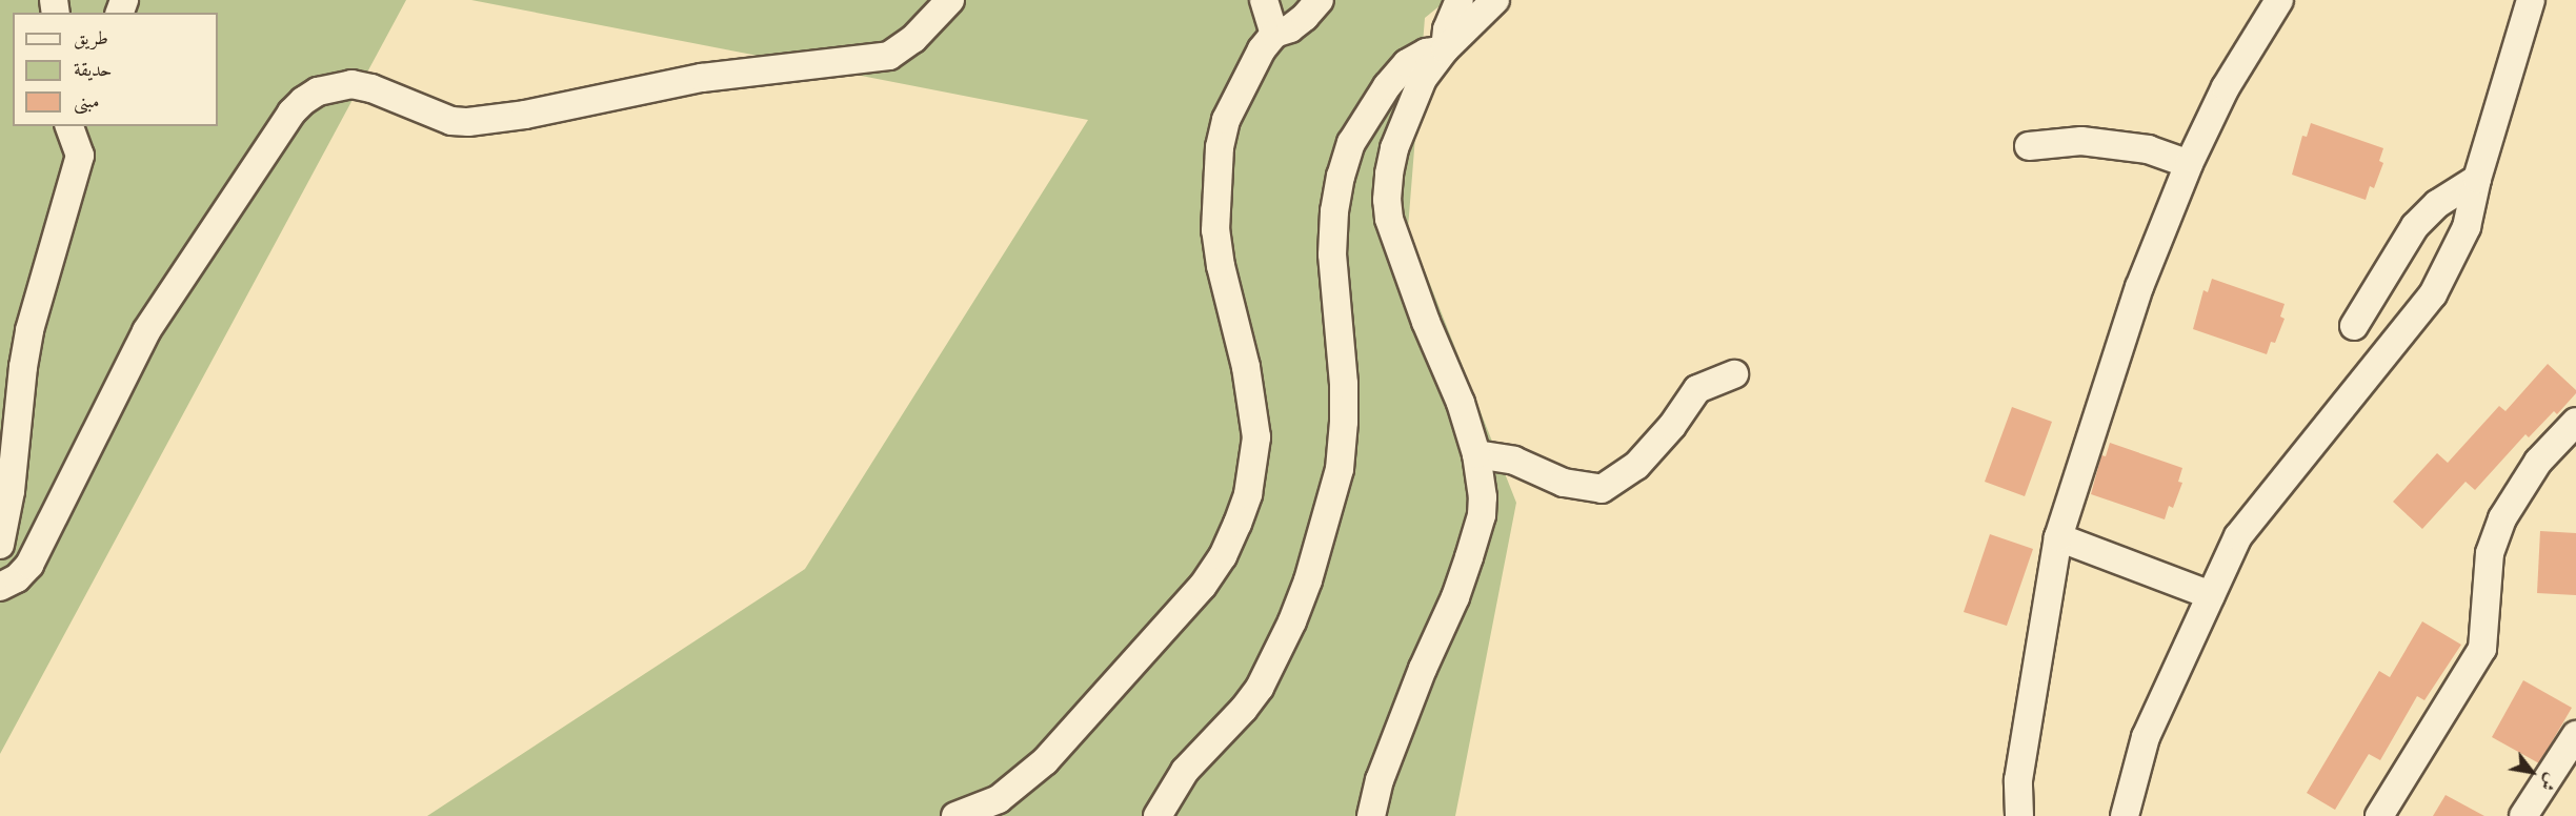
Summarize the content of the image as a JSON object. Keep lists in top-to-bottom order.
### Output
{
  "legend": ["طريق", "حديقة", "مبنى"],
  "north": "bottom right"
}
